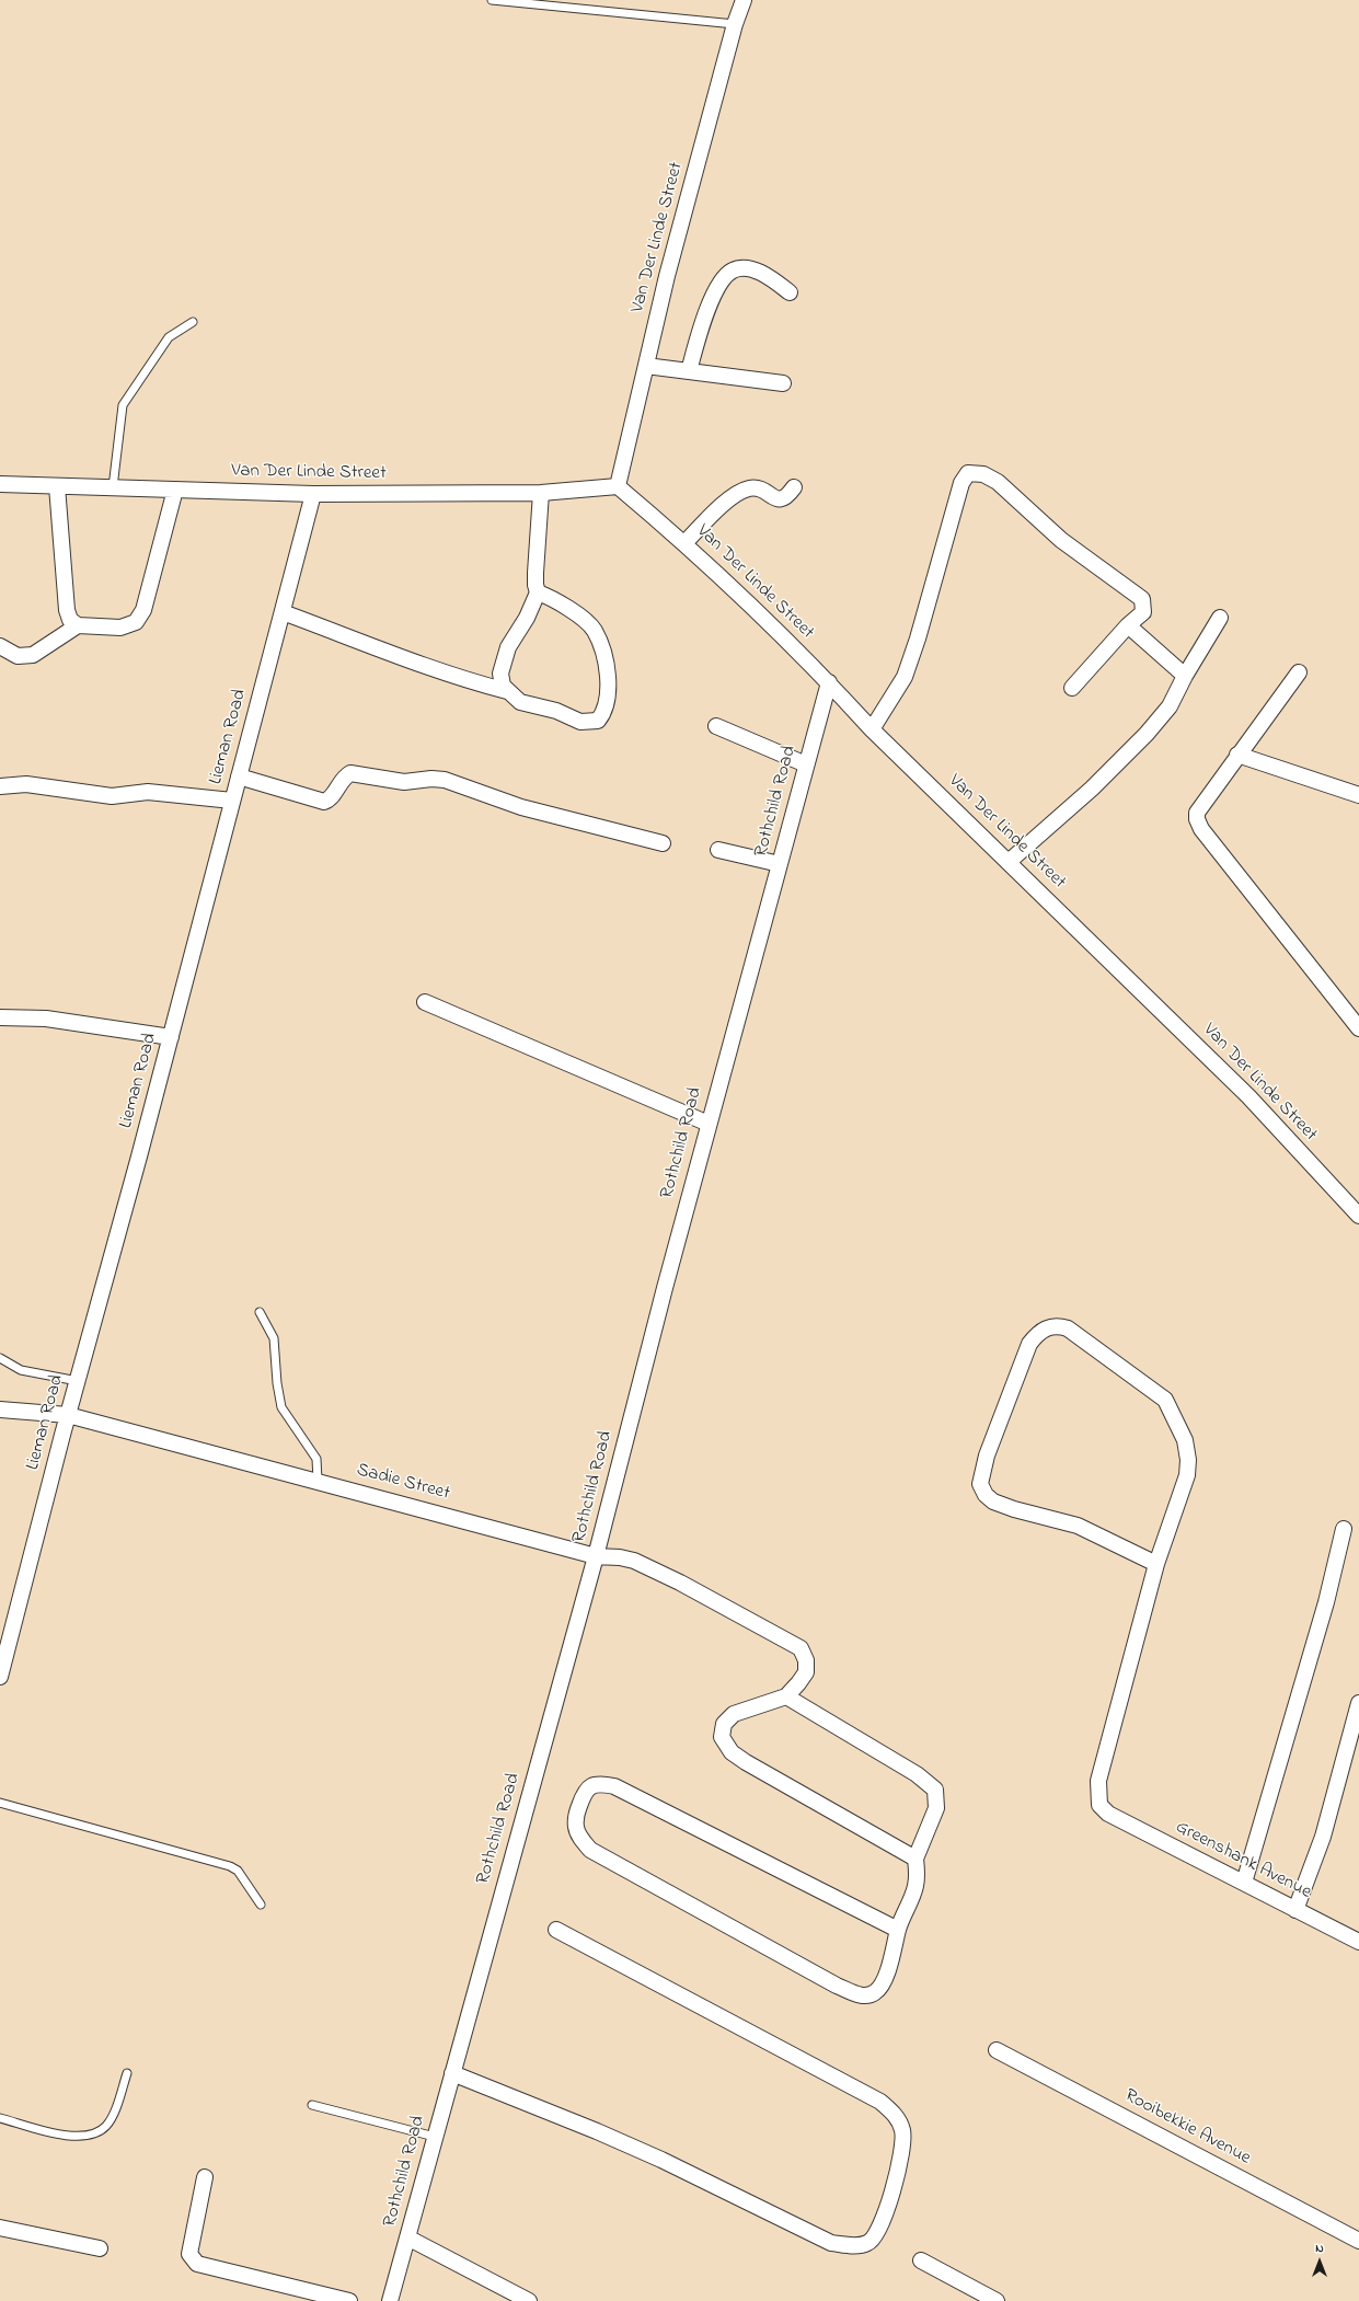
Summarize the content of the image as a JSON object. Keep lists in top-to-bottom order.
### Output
{
  "streets": {
    "street": [
      "Van Der Linde Street",
      "Lieman Road",
      "Rothchild Road",
      "Sadie Street",
      "Greenshank Avenue",
      "Rooibekkie Avenue"
    ]
  },
  "crossings": [
    ["Van Der Linde Street", "Lieman Road"],
    ["Van Der Linde Street", "Rothchild Road"],
    ["Lieman Road", "Sadie Street"],
    ["Rothchild Road", "Sadie Street"]
  ],
  "north": "top"
}
